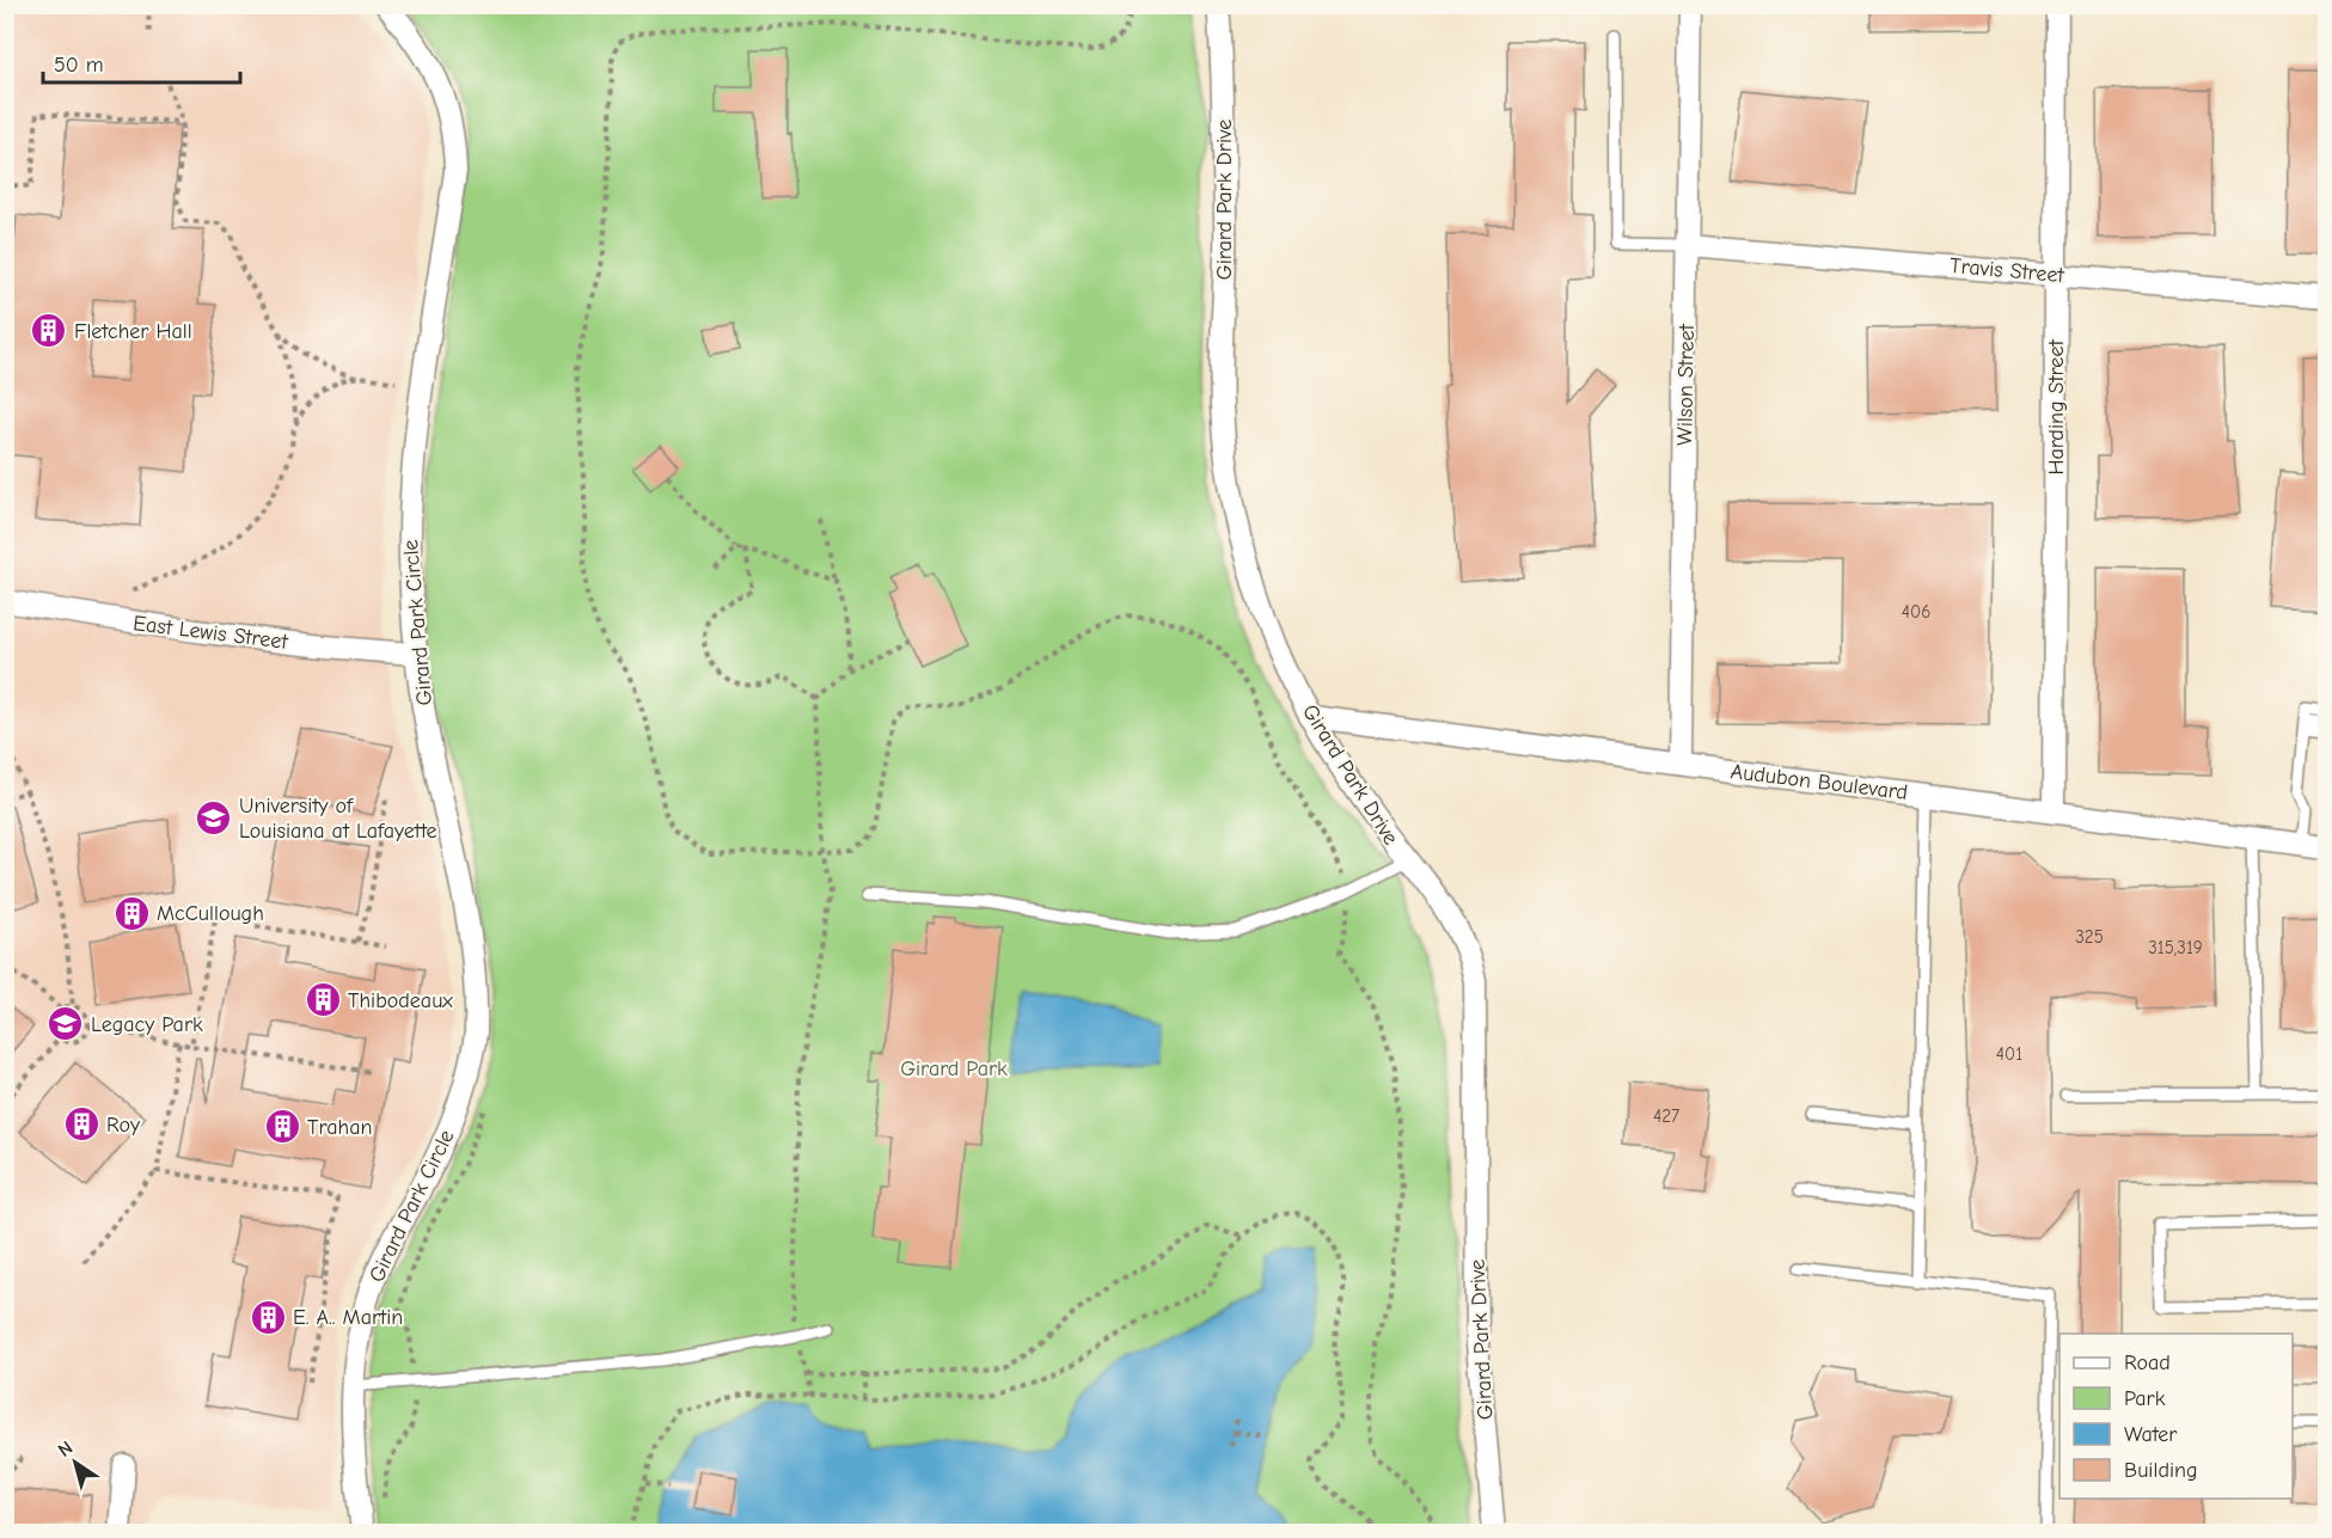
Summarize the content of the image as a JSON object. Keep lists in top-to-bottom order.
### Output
{
  "streets": {
    "street": [
      "Girard Park Drive",
      "Travis Street",
      "Wilson Street",
      "Harding Street",
      "Girard Park Circle",
      "East Lewis Street",
      "Audubon Boulevard"
    ]
  },
  "crossings": [
    ["Girard Park Drive", "Audubon Boulevard"],
    ["Travis Street", "Wilson Street"],
    ["Travis Street", "Harding Street"],
    ["Wilson Street", "Audubon Boulevard"],
    ["Harding Street", "Audubon Boulevard"],
    ["Girard Park Circle", "East Lewis Street"]
  ],
  "parks": ["Girard Park"],
  "places": {
    "building": [
      "Fletcher Hall",
      "McCullough",
      "Thibodeaux",
      "Roy",
      "Trahan",
      "E. A.. Martin"
    ],
    "school or university": ["University of Louisiana at Lafayette", "Legacy Park"]
  },
  "house_numbers": [
    "406",
    "325",
    "315,319",
    "401",
    "427"
  ],
  "legend": [
    "Road",
    "Park",
    "Water",
    "Building"
  ],
  "scale_bar": "50 m",
  "north": "top left"
}
